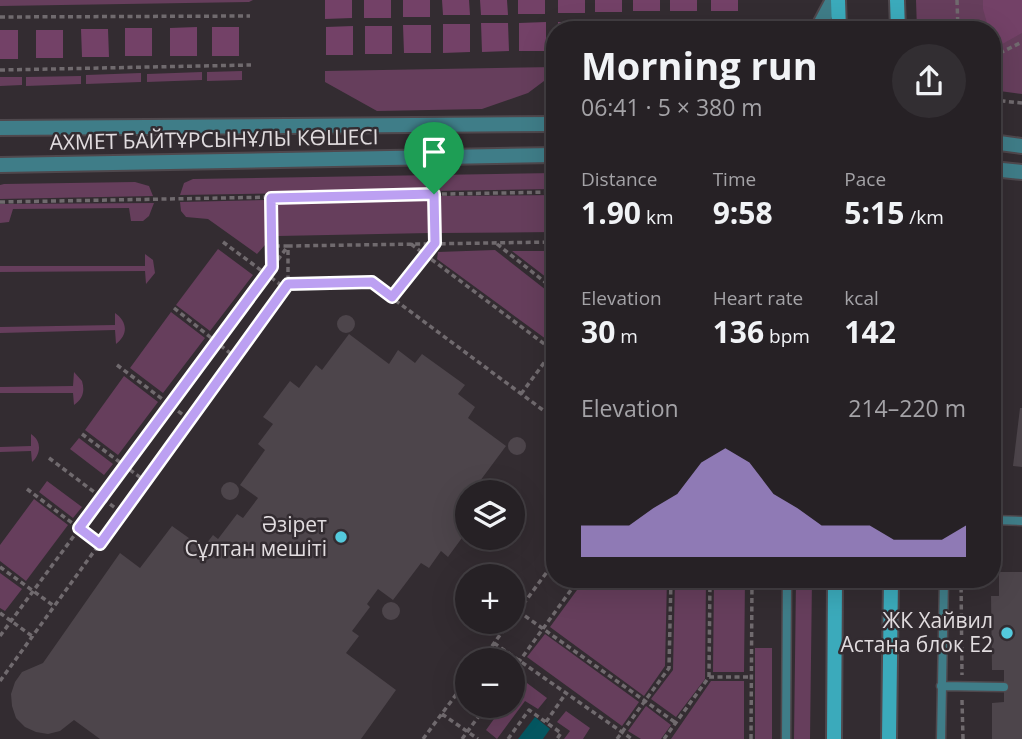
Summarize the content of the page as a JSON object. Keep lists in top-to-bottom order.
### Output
{
  "streets": {
    "street": ["АХМЕТ БАЙТҰРСЫНҰЛЫ КӨШЕСІ"]
  },
  "places": ["Әзірет Сұлтан мешіті", "ЖК Хайвил Астана блок E2"],
  "page": {
    "heading": ["Morning run", "06:41 · 5 × 380 m"],
    "stats": [
      ["Distance", "1.90 km"],
      ["Time", "9:58"],
      ["Pace", "5:15 /km"],
      ["Elevation", "30 m"],
      ["Heart rate", "136 bpm"],
      ["kcal", "142"]
    ],
    "chart": ["Elevation", "214–220 m"],
    "map_buttons": ["+", "−"]
  }
}
